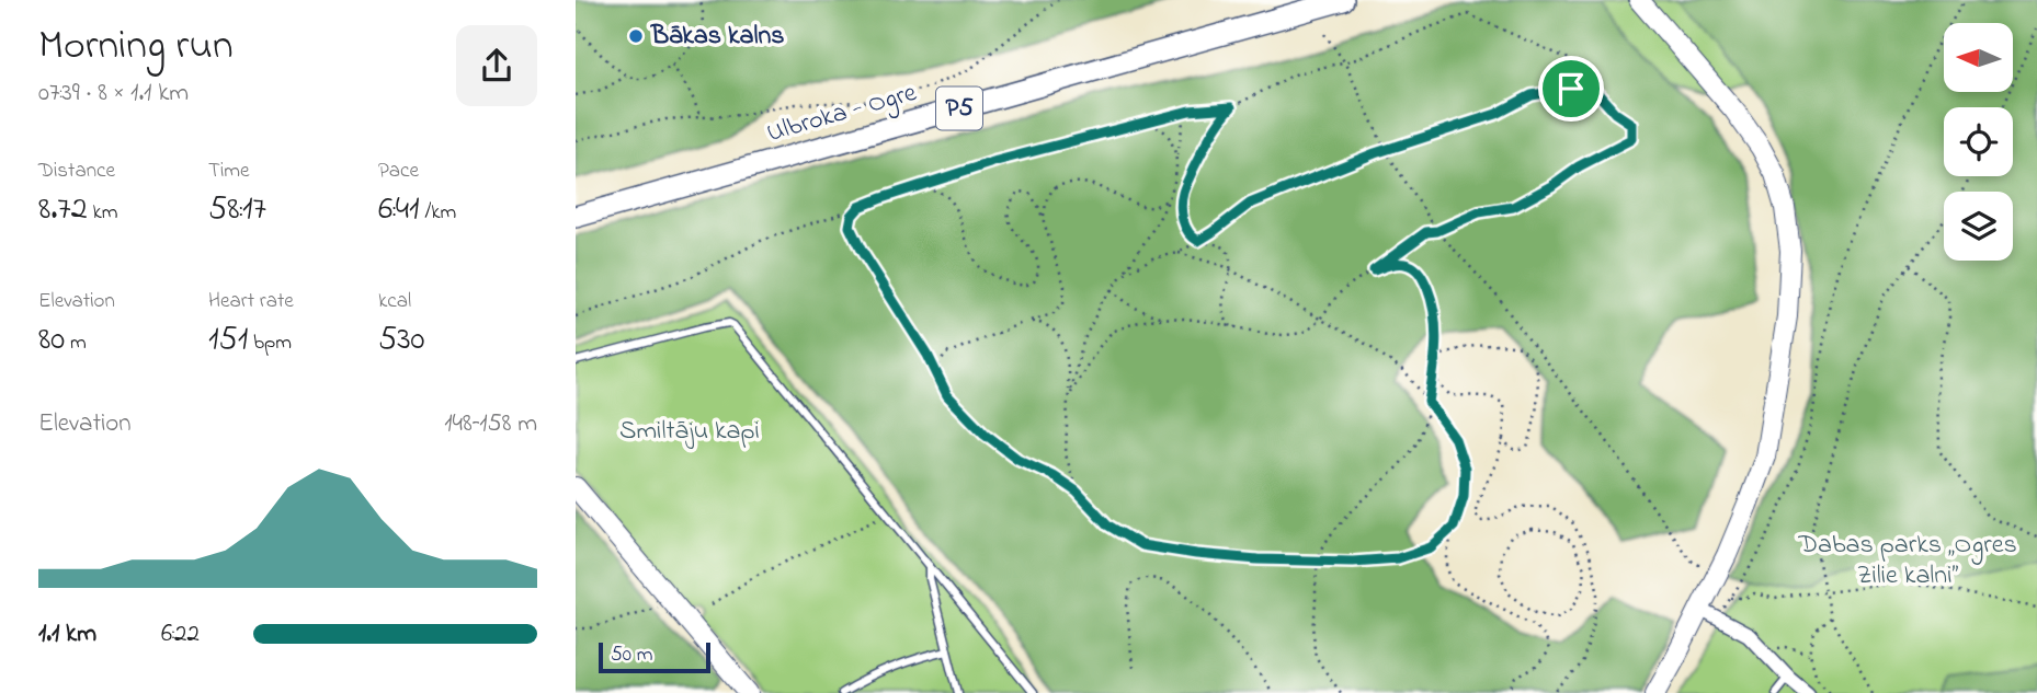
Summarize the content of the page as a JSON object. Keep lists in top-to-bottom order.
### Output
{
  "streets": {
    "main road": ["P5", "Ulbroka - Ogre"]
  },
  "parks": ["Smiltāju kapi", "Dabas parks „Ogres Zilie kalni”"],
  "places": ["Bākas kalns"],
  "scale_bar": "50 m",
  "north": "left",
  "page": {
    "heading": ["Morning run", "07:39 · 8 × 1.1 km"],
    "stats": [
      ["Distance", "8.72 km"],
      ["Time", "58:17"],
      ["Pace", "6:41 /km"],
      ["Elevation", "80 m"],
      ["Heart rate", "151 bpm"],
      ["kcal", "530"]
    ],
    "chart": ["Elevation", "148–158 m"],
    "list": [
      {
        "name": "1.1 km",
        "note": "6:22"
      }
    ],
    "scale": "50 m"
  }
}
